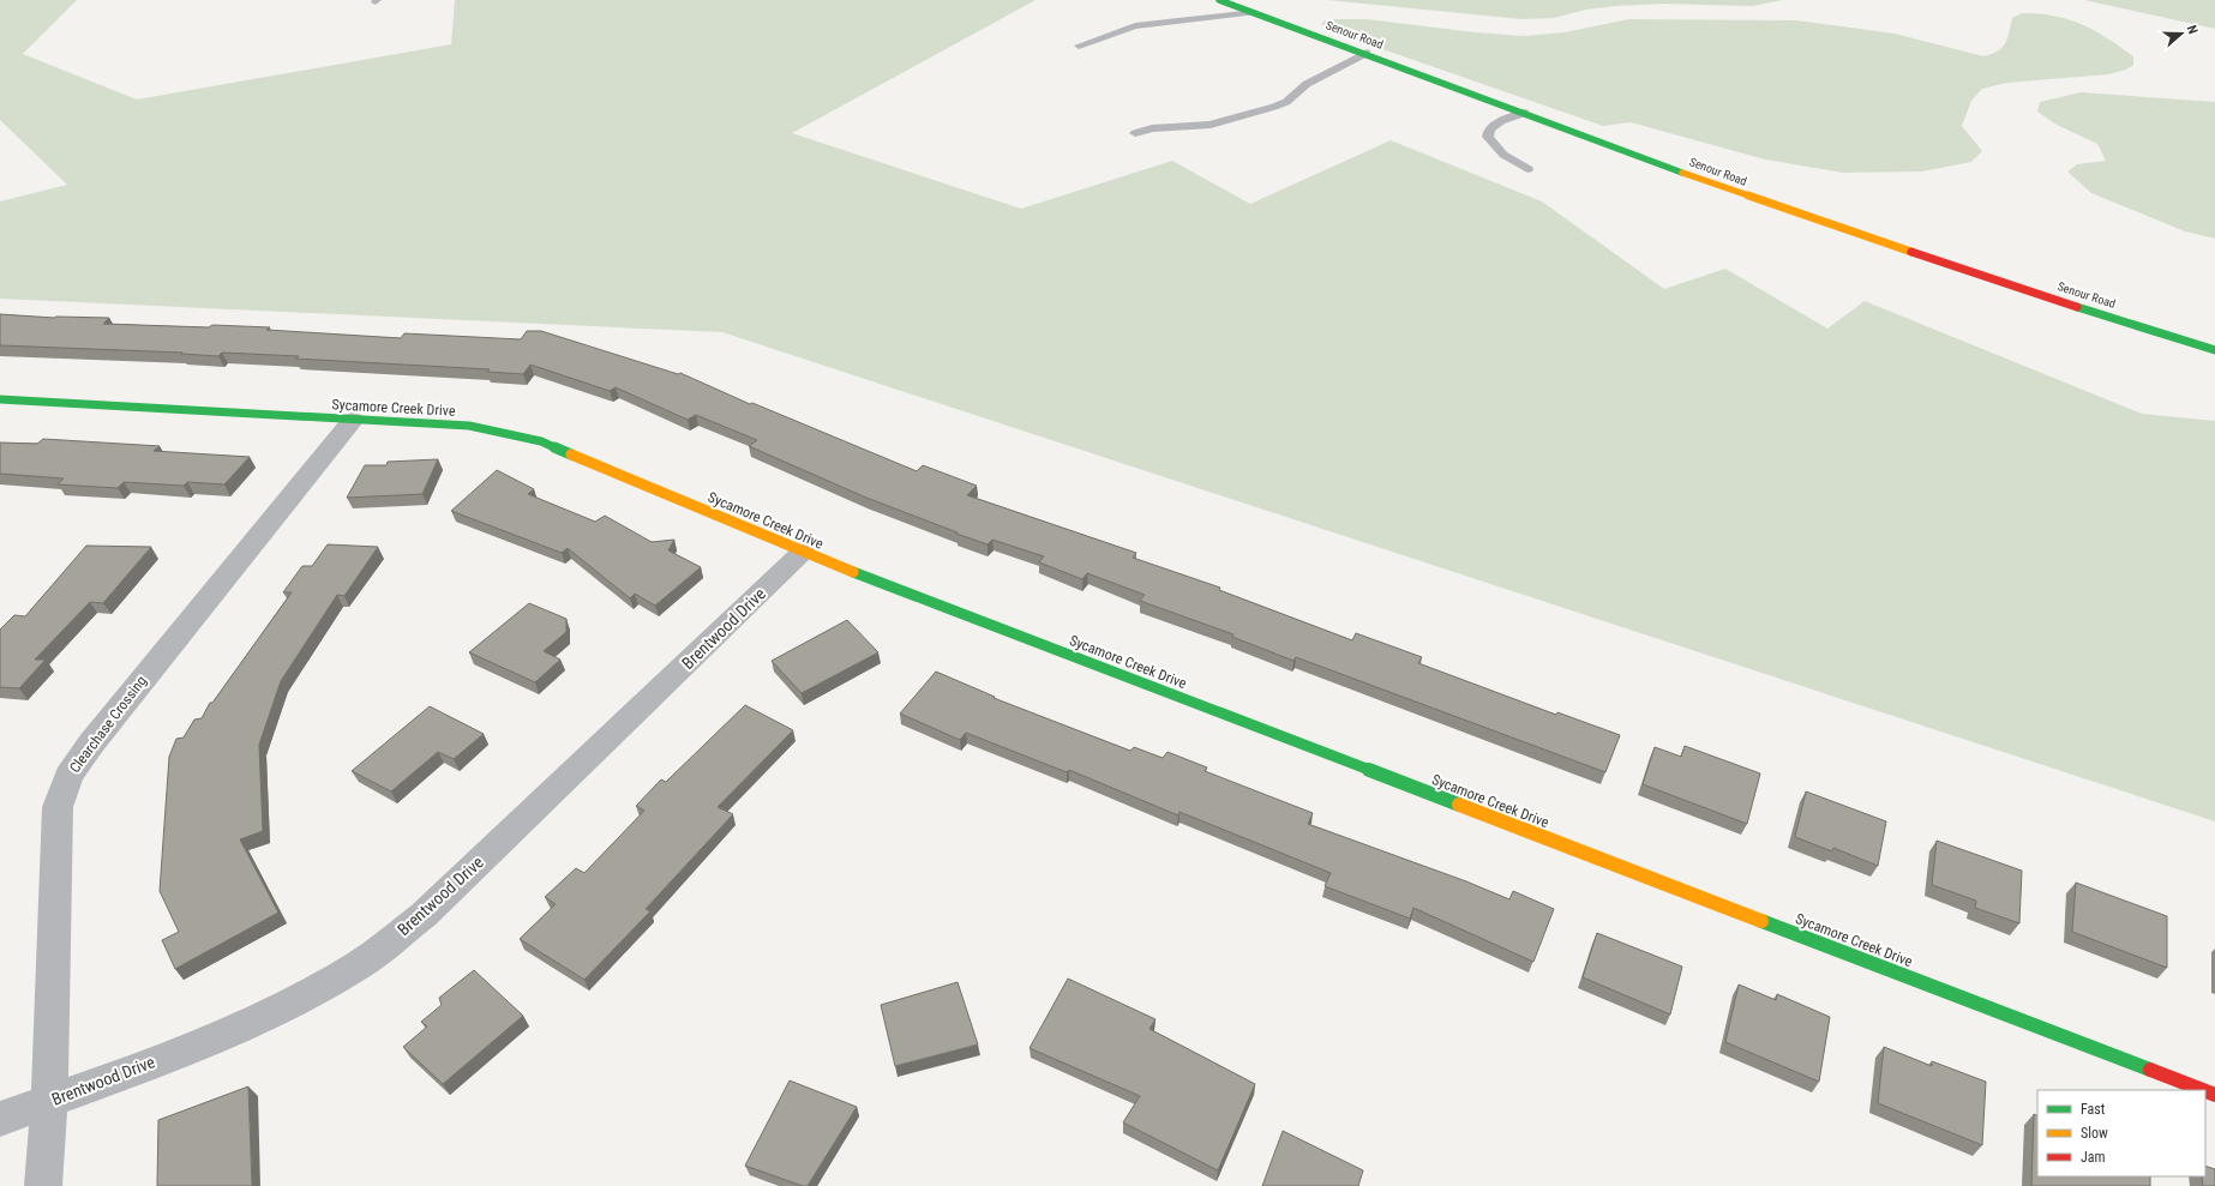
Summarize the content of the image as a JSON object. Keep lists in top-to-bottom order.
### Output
{
  "streets": {
    "street": [
      "Senour Road",
      "Sycamore Creek Drive",
      "Brentwood Drive",
      "Clearchase Crossing"
    ]
  },
  "crossings": [
    ["Sycamore Creek Drive", "Brentwood Drive"],
    ["Sycamore Creek Drive", "Clearchase Crossing"],
    ["Brentwood Drive", "Clearchase Crossing"]
  ],
  "legend": ["Fast", "Slow", "Jam"],
  "north": "right"
}
